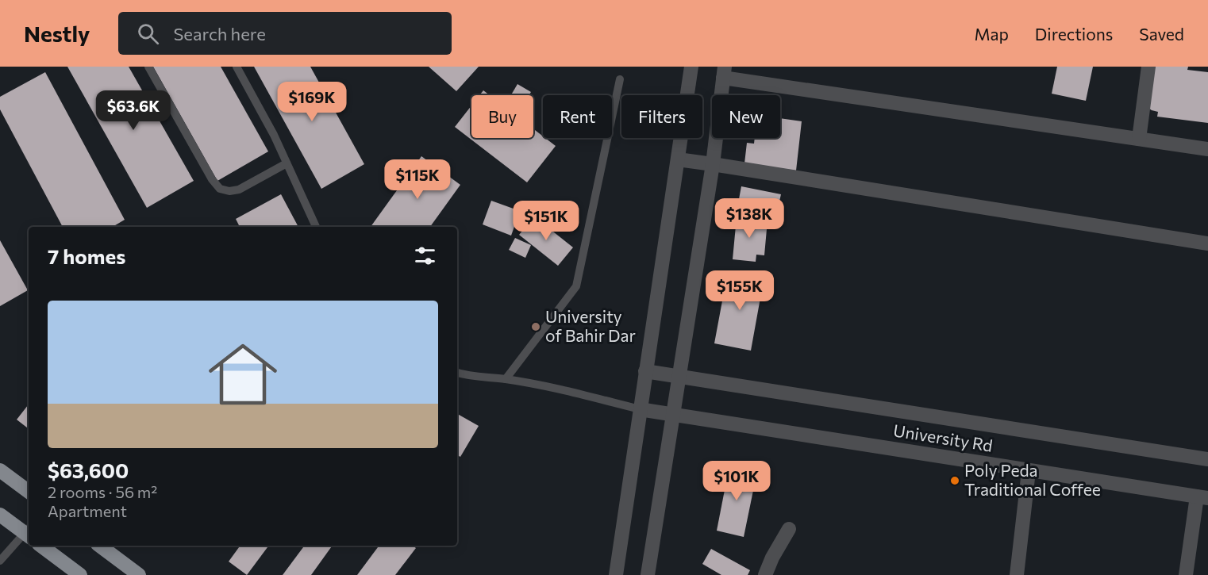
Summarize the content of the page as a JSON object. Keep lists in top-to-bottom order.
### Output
{
  "streets": {
    "street": ["University Rd"]
  },
  "places": ["University of Bahir Dar", "Poly Peda Traditional Coffee"],
  "page": {
    "header": "Nestly",
    "search": "Search here",
    "nav": ["Map", "Directions", "Saved"],
    "price": [
      "$169K",
      "$63.6K",
      "$115K",
      "$138K",
      "$151K",
      "$155K",
      "$101K"
    ],
    "chip": [
      "Buy",
      "Rent",
      "Filters",
      "New"
    ],
    "heading": "7 homes",
    "list": [
      {
        "name": "$63,600",
        "note": "2 rooms · 56 m² · Apartment"
      }
    ]
  }
}
